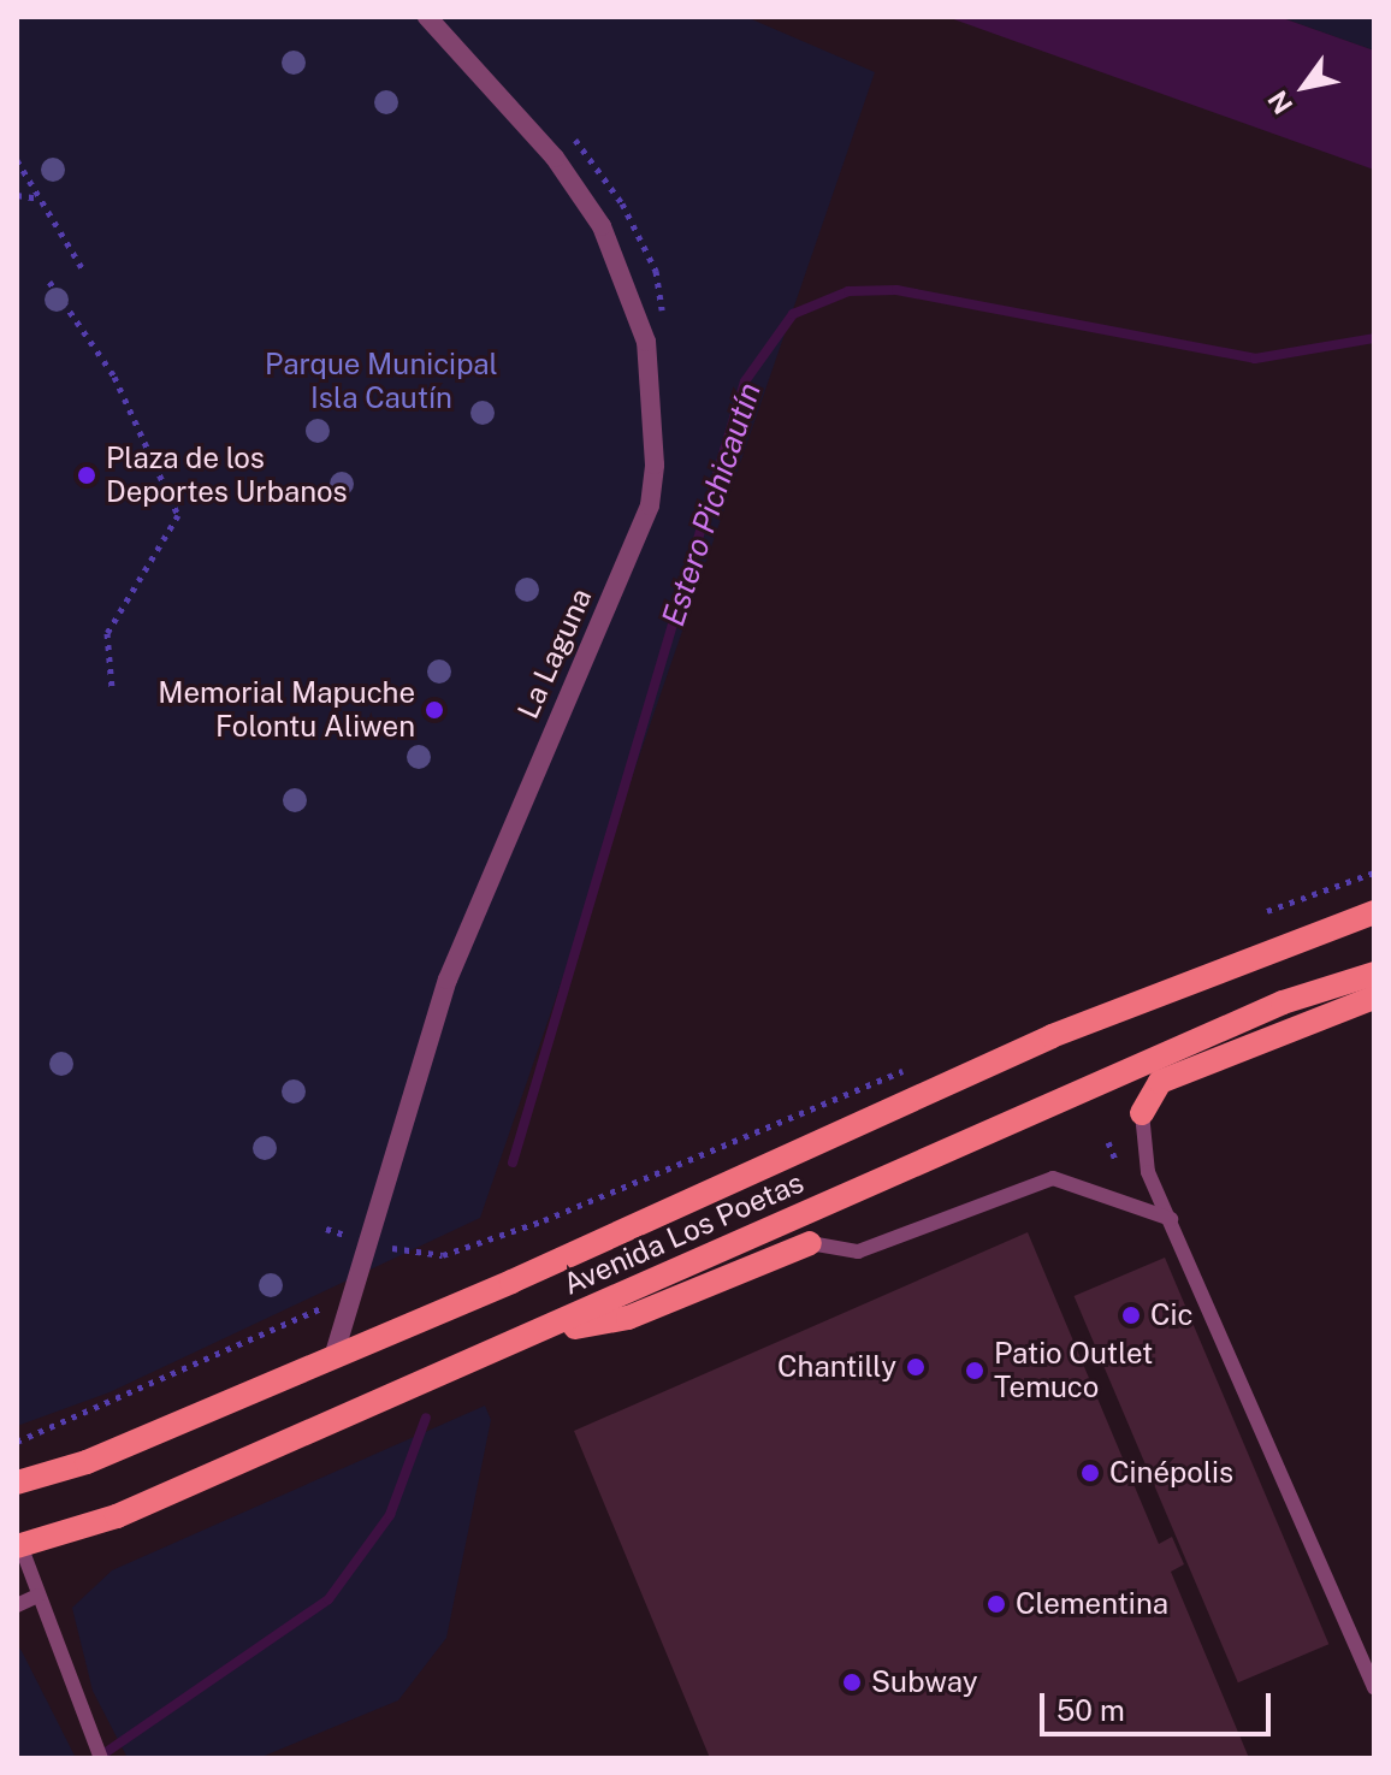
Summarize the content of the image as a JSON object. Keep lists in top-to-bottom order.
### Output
{
  "streets": {
    "main road": ["Avenida Los Poetas"],
    "street": ["La Laguna"]
  },
  "crossings": [
    ["La Laguna", "Avenida Los Poetas"]
  ],
  "water": ["Estero Pichicautín"],
  "parks": ["Parque Municipal Isla Cautín"],
  "places": [
    "Plaza de los Deportes Urbanos",
    "Memorial Mapuche Folontu Aliwen",
    "Cic",
    "Chantilly",
    "Patio Outlet Temuco",
    "Cinépolis",
    "Clementina",
    "Subway"
  ],
  "scale_bar": "50 m",
  "north": "bottom left"
}
